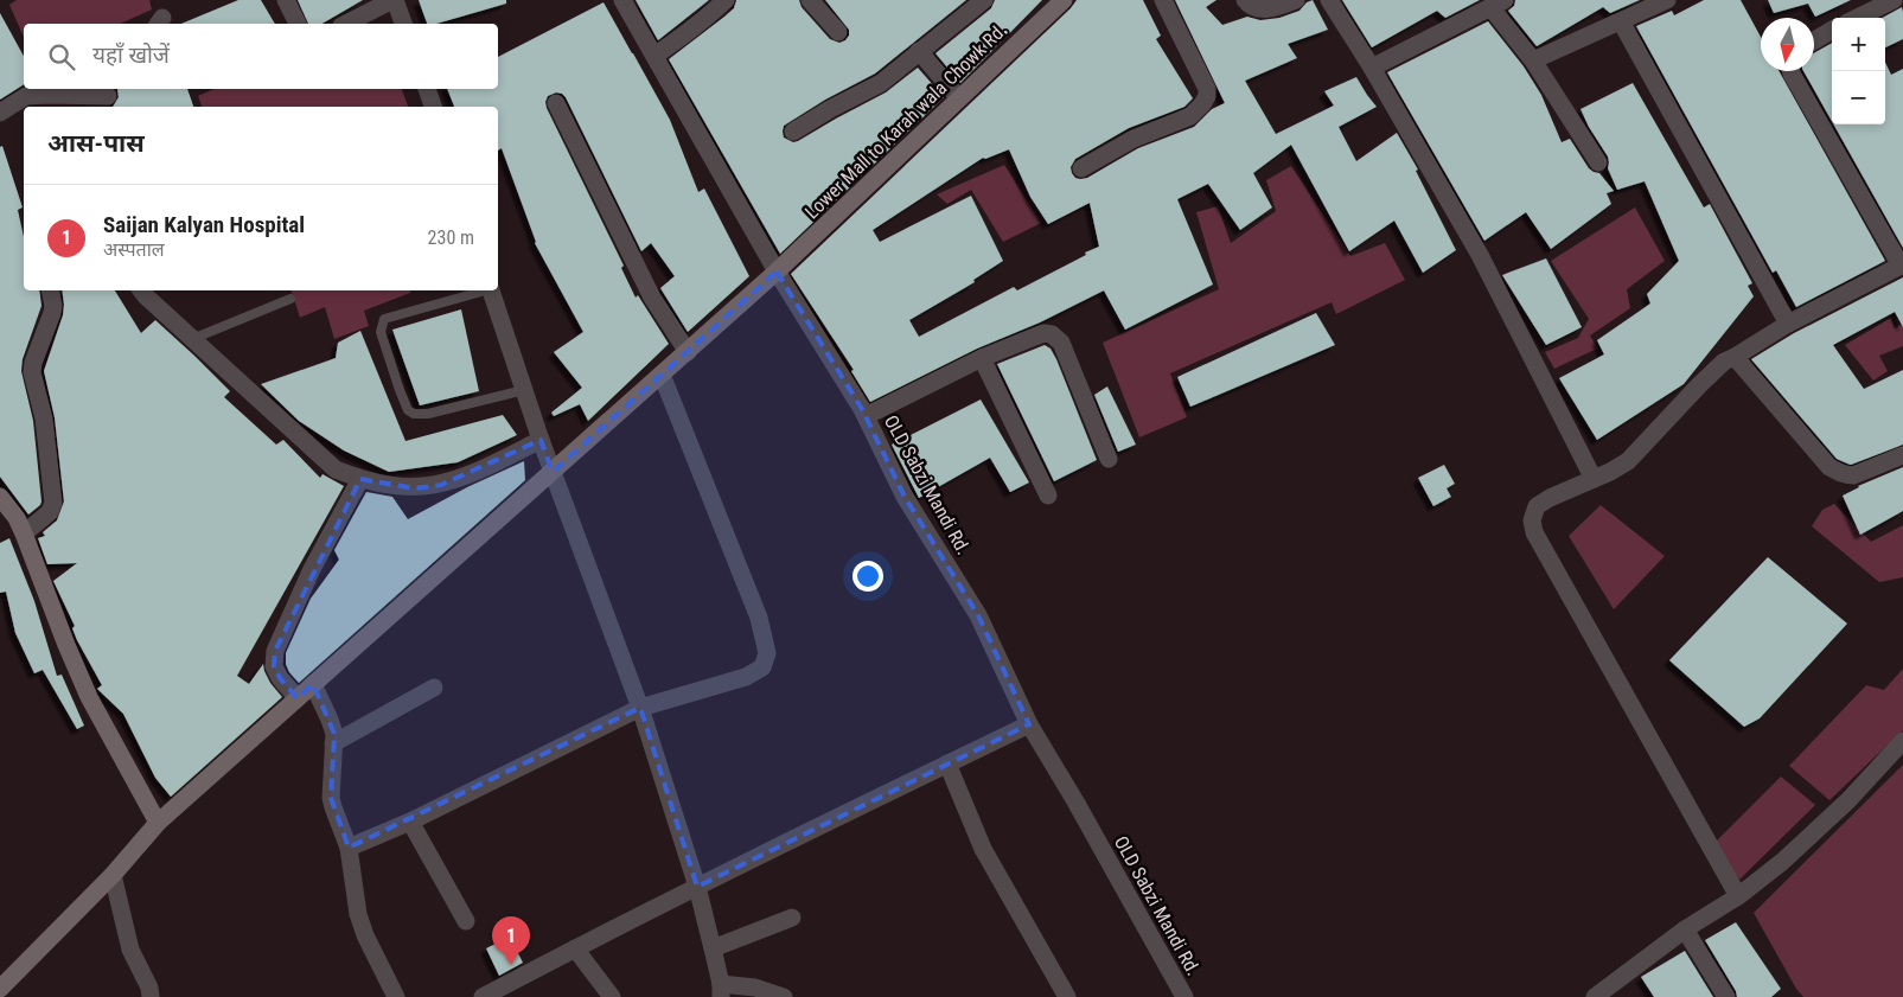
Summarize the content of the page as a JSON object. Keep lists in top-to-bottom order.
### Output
{
  "streets": {
    "street": ["Lower Mall to Karah wala Chowk Rd.", "OLD Sabzi Mandi Rd."]
  },
  "crossings": [
    ["Lower Mall to Karah wala Chowk Rd.", "OLD Sabzi Mandi Rd."]
  ],
  "north": "bottom",
  "page": {
    "map_buttons": ["+", "−"],
    "search": "यहाँ खोजें",
    "heading": "आस-पास",
    "list": [
      {
        "mark": "1",
        "name": "Saijan Kalyan Hospital",
        "note": "अस्पताल",
        "value": "230 m"
      }
    ],
    "pins": "1"
  }
}
